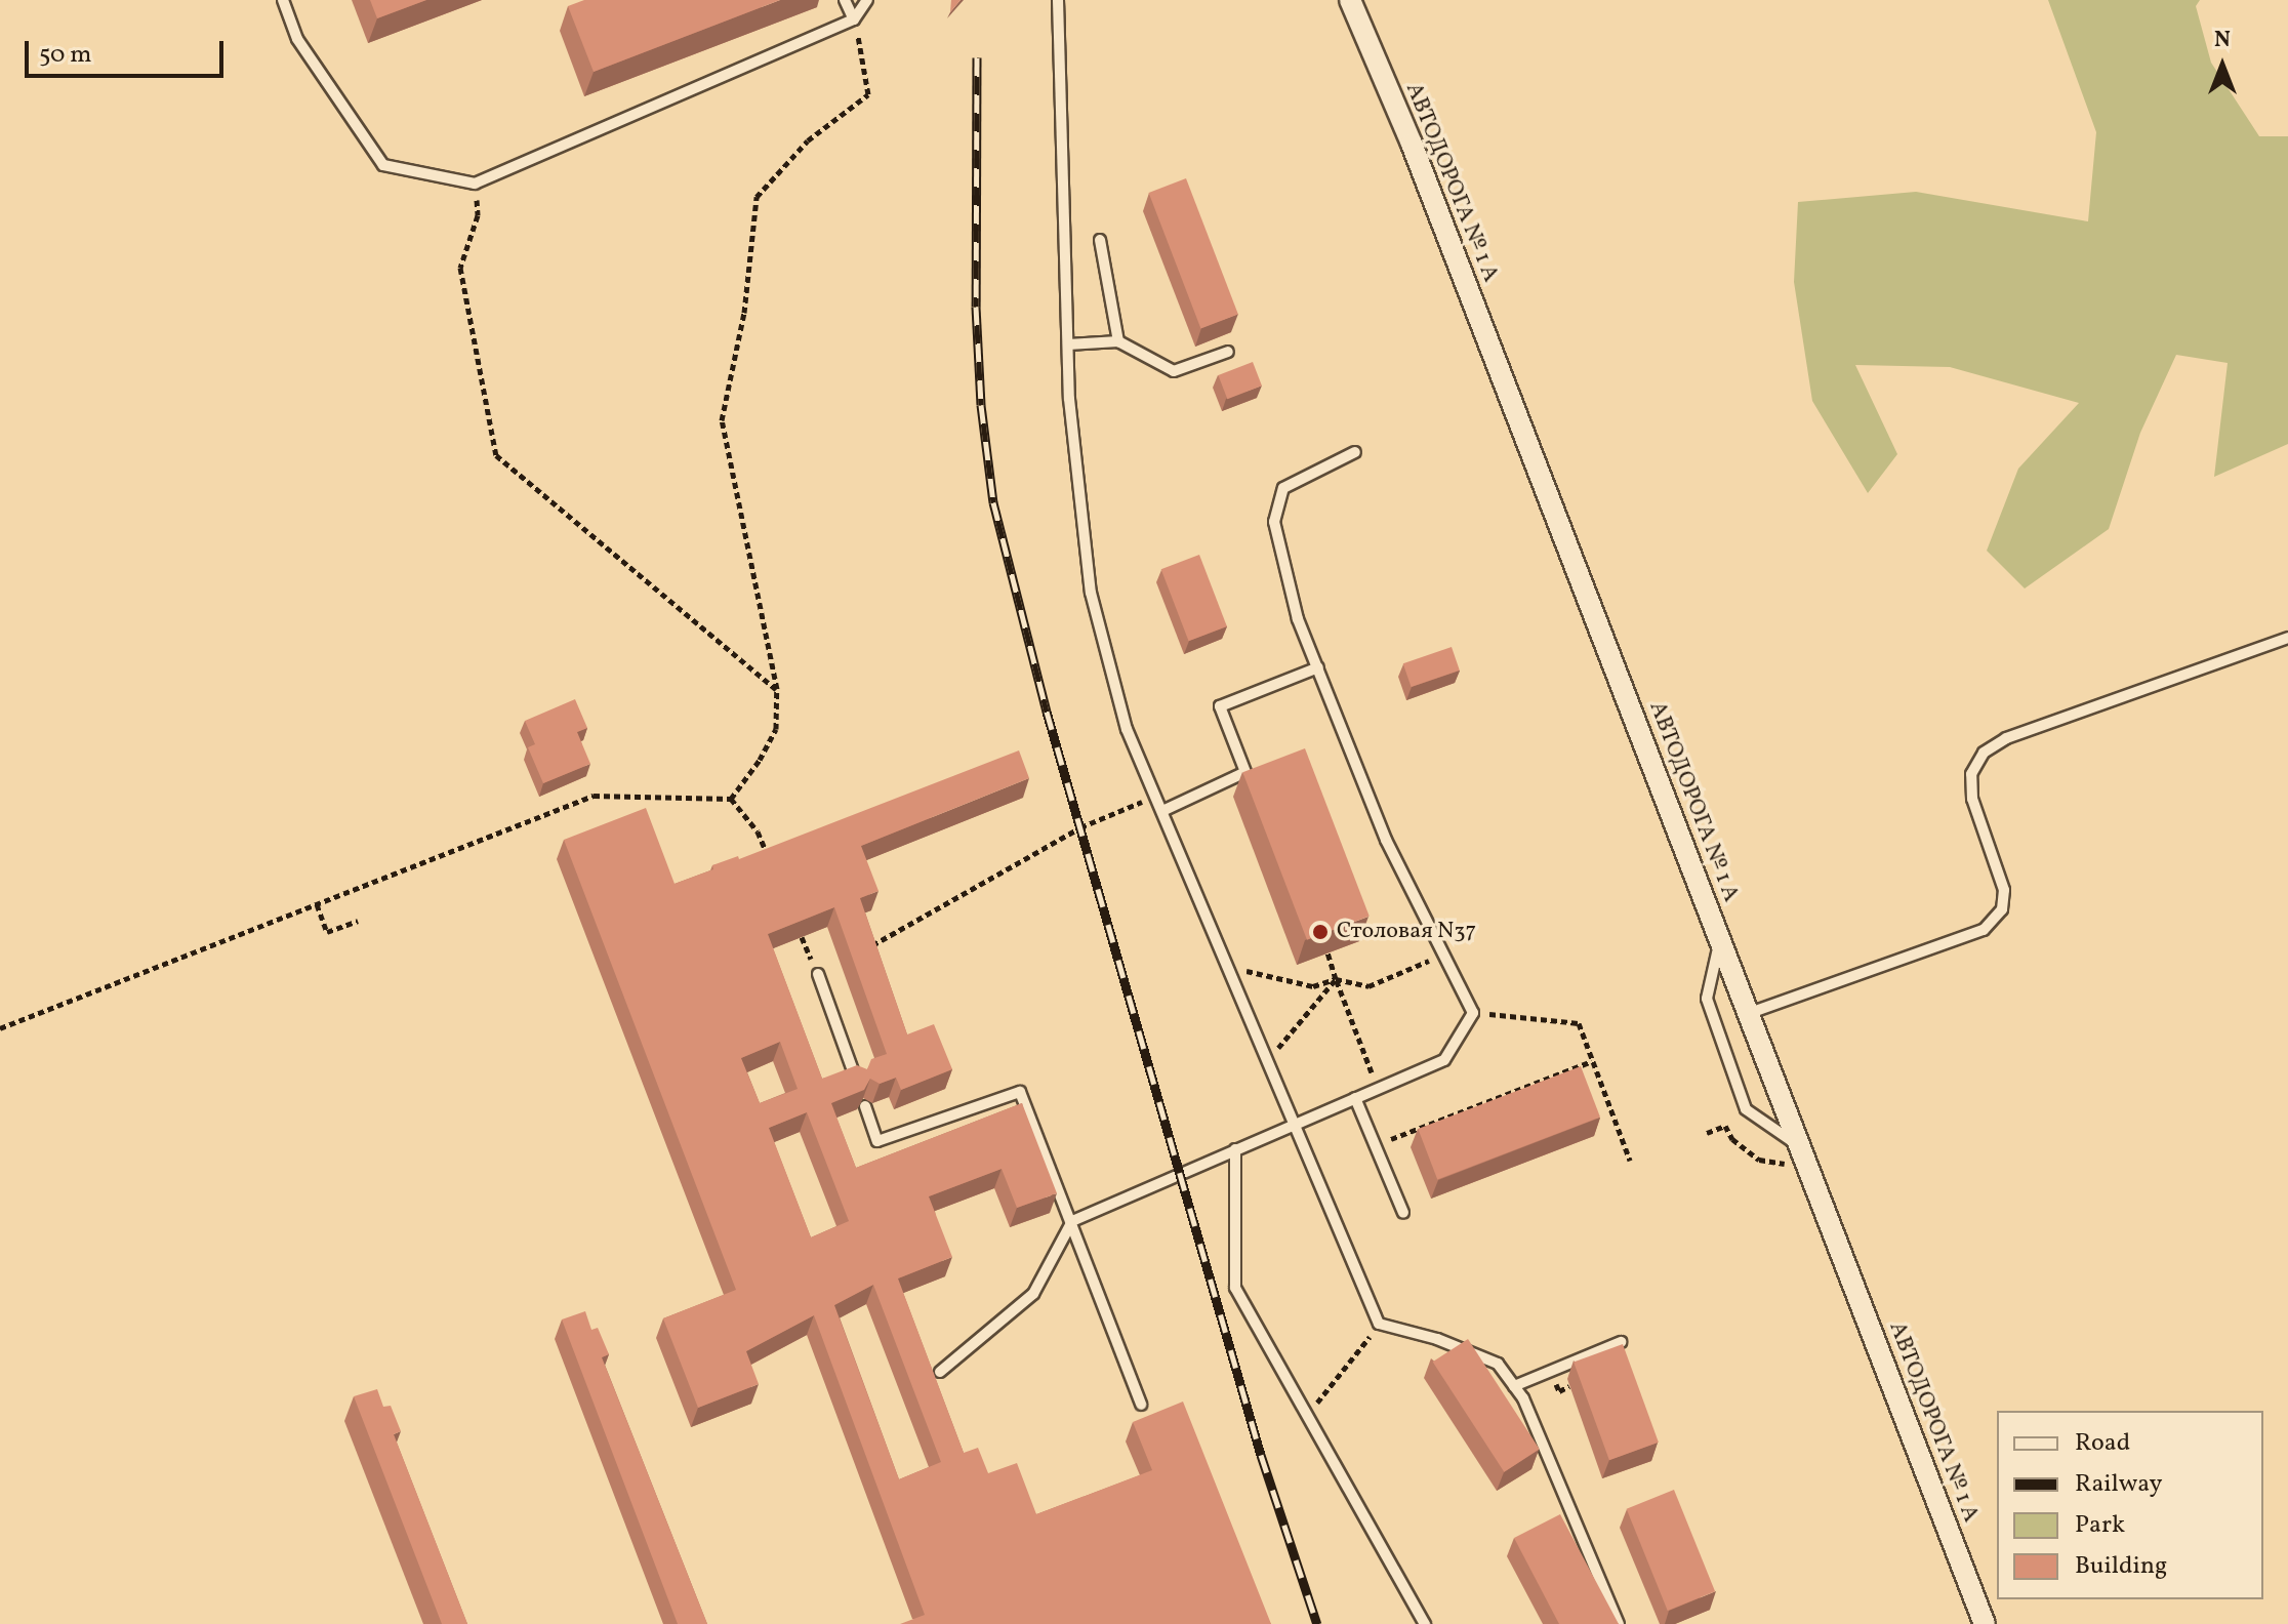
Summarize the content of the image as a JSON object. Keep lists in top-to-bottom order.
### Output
{
  "streets": {
    "street": ["АВТОДОРОГА № 1 А"]
  },
  "places": ["Столовая N37"],
  "legend": [
    "Road",
    "Railway",
    "Park",
    "Building"
  ],
  "scale_bar": "50 m",
  "north": "top"
}
